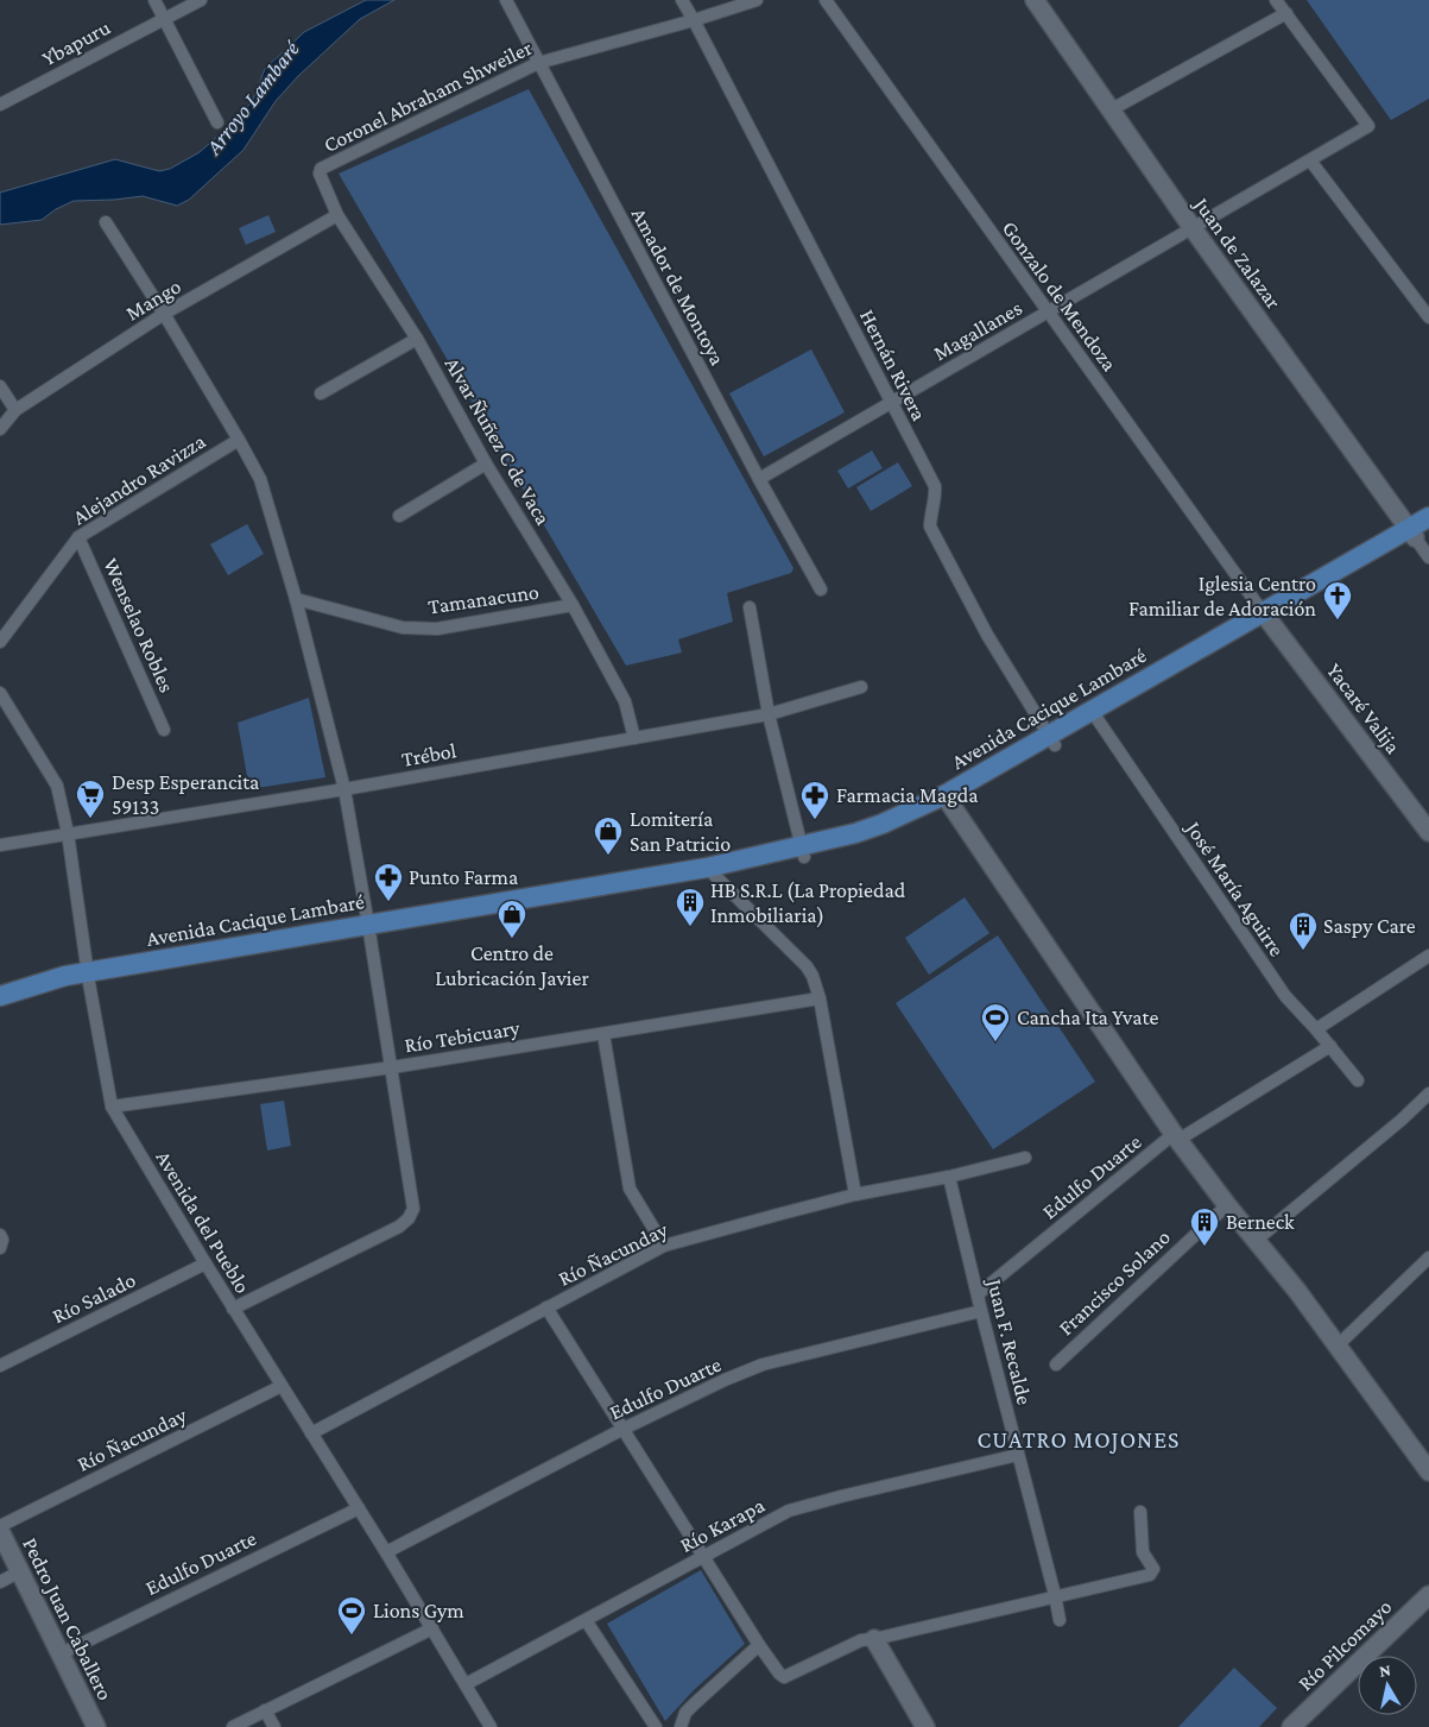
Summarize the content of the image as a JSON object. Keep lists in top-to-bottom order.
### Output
{
  "streets": {
    "main road": ["Avenida Cacique Lambaré"],
    "street": [
      "Ybapuru",
      "Coronel Abraham Shweiler",
      "Juan de Zalazar",
      "Amador de Montoya",
      "Gonzalo de Mendoza",
      "Mango",
      "Magallanes",
      "Hernán Rivera",
      "Alvar Ñuñez C de Vaca",
      "Alejandro Ravizza",
      "Tamanacuno",
      "Wenselao Robles",
      "Yacaré Valija",
      "Trébol",
      "José María Aguirre",
      "Río Tebicuary",
      "Edulfo Duarte",
      "Avenida del Pueblo",
      "Río Ñacunday",
      "Francisco Solano",
      "Río Salado",
      "Juan F. Recalde",
      "Río Karapa",
      "Pedro Juan Caballero",
      "Río Pilcomayo"
    ]
  },
  "crossings": [
    ["Coronel Abraham Shweiler", "Amador de Montoya"],
    ["Coronel Abraham Shweiler", "Hernán Rivera"],
    ["Coronel Abraham Shweiler", "Alvar Ñuñez C de Vaca"],
    ["Juan de Zalazar", "Magallanes"],
    ["Juan de Zalazar", "Avenida Cacique Lambaré"],
    ["Amador de Montoya", "Magallanes"],
    ["Gonzalo de Mendoza", "Magallanes"],
    ["Gonzalo de Mendoza", "Avenida Cacique Lambaré"],
    ["Gonzalo de Mendoza", "Yacaré Valija"],
    ["Mango", "Alvar Ñuñez C de Vaca"],
    ["Magallanes", "Hernán Rivera"],
    ["Hernán Rivera", "Avenida Cacique Lambaré"],
    ["Alvar Ñuñez C de Vaca", "Tamanacuno"],
    ["Alvar Ñuñez C de Vaca", "Trébol"],
    ["Alejandro Ravizza", "Wenselao Robles"],
    ["Avenida Cacique Lambaré", "Yacaré Valija"],
    ["Avenida Cacique Lambaré", "José María Aguirre"],
    ["Avenida Cacique Lambaré", "Avenida del Pueblo"],
    ["Trébol", "Avenida del Pueblo"],
    ["José María Aguirre", "Edulfo Duarte"],
    ["Río Tebicuary", "Avenida del Pueblo"],
    ["Edulfo Duarte", "Avenida del Pueblo"],
    ["Edulfo Duarte", "Juan F. Recalde"],
    ["Edulfo Duarte", "Pedro Juan Caballero"],
    ["Avenida del Pueblo", "Río Ñacunday"],
    ["Avenida del Pueblo", "Río Salado"],
    ["Avenida del Pueblo", "Río Karapa"],
    ["Río Ñacunday", "Juan F. Recalde"],
    ["Juan F. Recalde", "Río Karapa"]
  ],
  "districts": ["CUATRO MOJONES"],
  "water": ["Arroyo Lambaré"],
  "places": {
    "church": ["Iglesia Centro Familiar de Adoración"],
    "supermarket": ["Desp Esperancita 59133"],
    "pharmacy": ["Farmacia Magda", "Punto Farma"],
    "shop": ["Lomitería San Patricio", "Centro de Lubricación Javier"],
    "building": ["HB S.R.L (La Propiedad Inmobiliaria)", "Saspy Care", "Berneck"],
    "sports": ["Cancha Ita Yvate", "Lions Gym"]
  },
  "north": "top"
}
